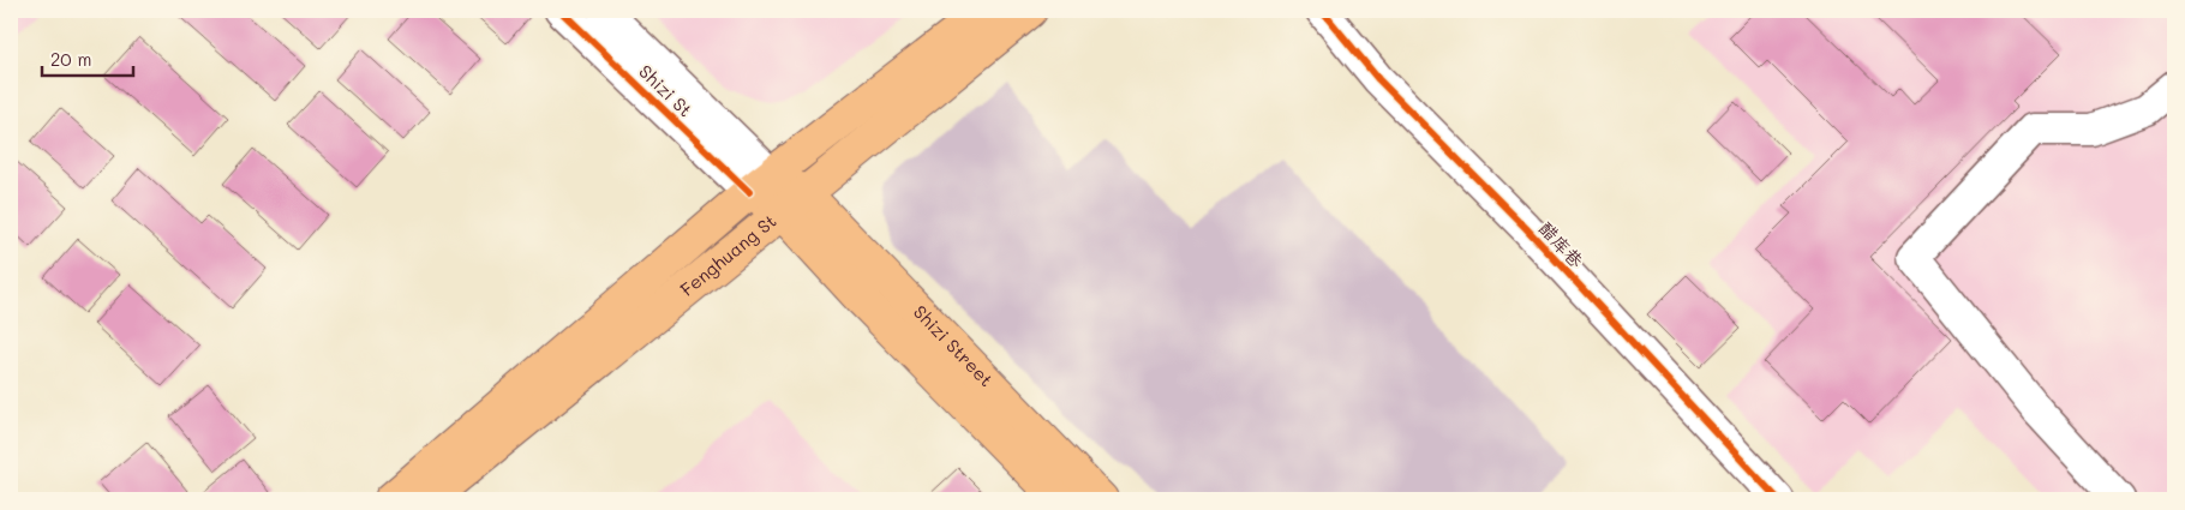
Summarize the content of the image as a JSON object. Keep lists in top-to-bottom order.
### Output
{
  "streets": {
    "main road": ["Shizi St", "Fenghuang St", "Shizi Street"],
    "street": ["醋库巷"]
  },
  "crossings": [
    ["Shizi St", "Fenghuang St"],
    ["Shizi St", "Shizi Street"],
    ["Fenghuang St", "Shizi Street"]
  ],
  "scale_bar": "20 m"
}
